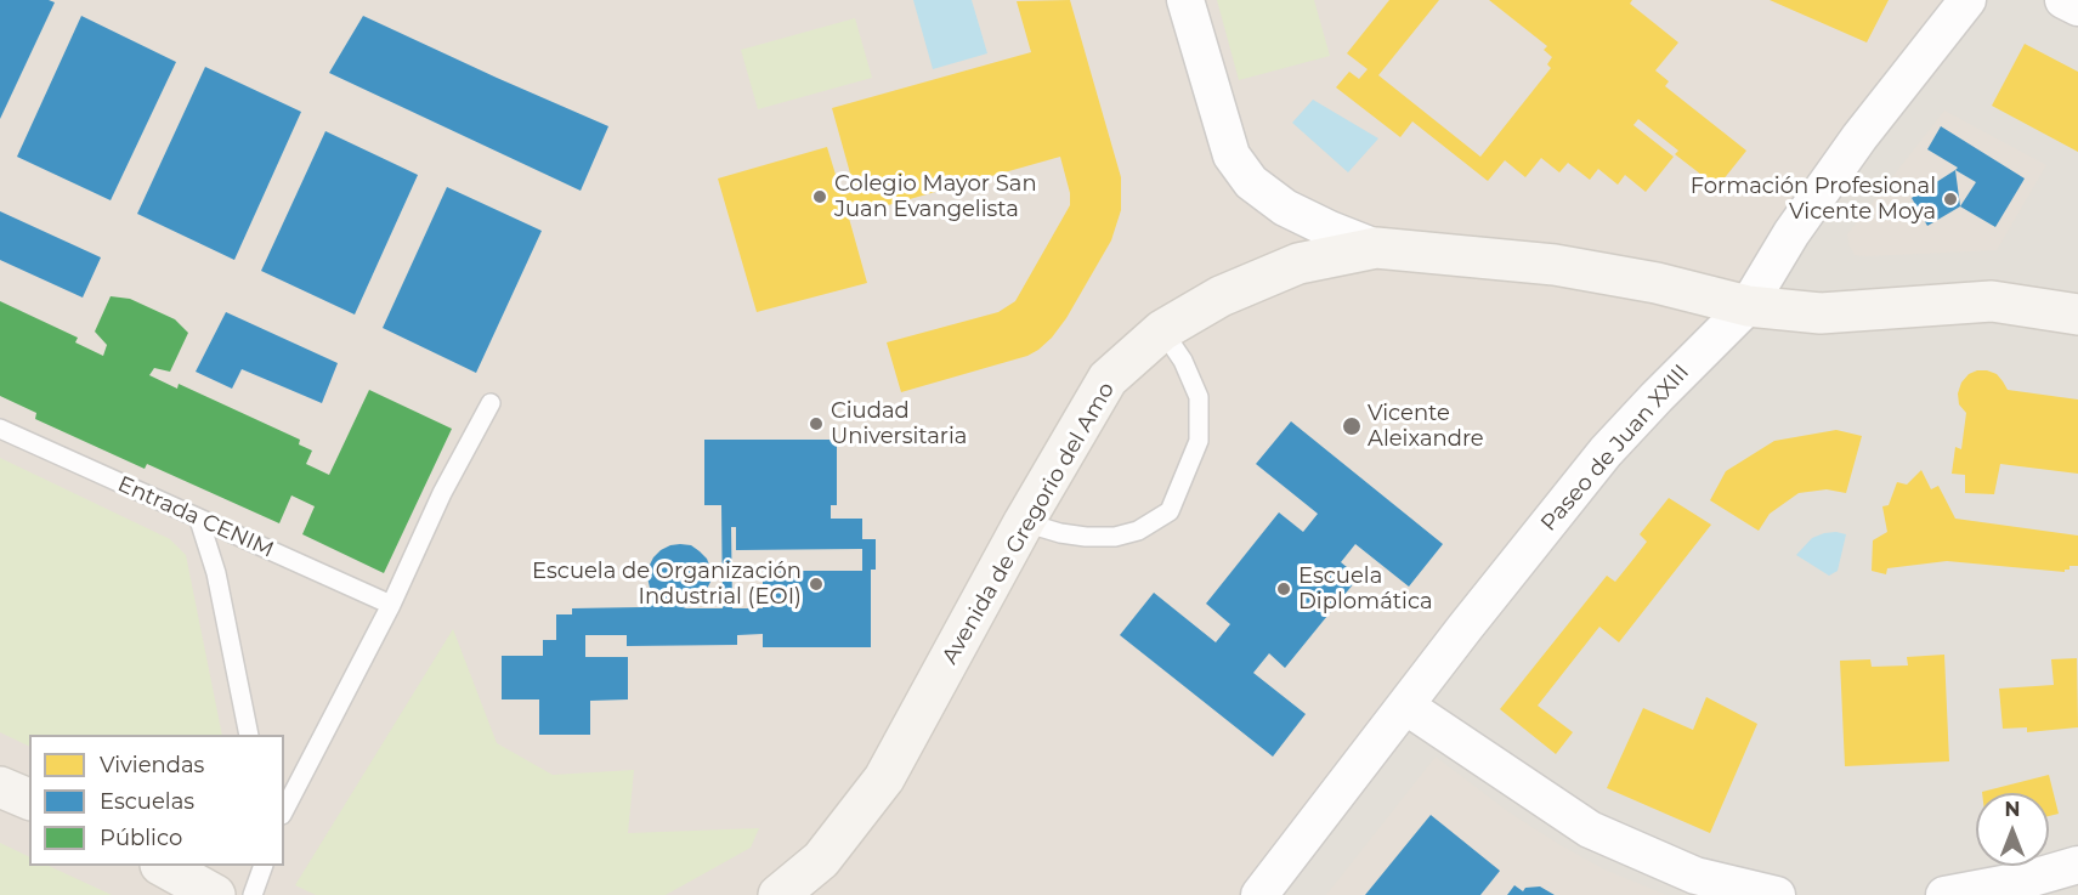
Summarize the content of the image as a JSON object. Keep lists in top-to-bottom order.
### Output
{
  "streets": {
    "street": ["Paseo de Juan XXIII", "Avenida de Gregorio del Amo"],
    "lane": ["Entrada CENIM"]
  },
  "crossings": [
    ["Paseo de Juan XXIII", "Avenida de Gregorio del Amo"]
  ],
  "places": [
    "Colegio Mayor San Juan Evangelista",
    "Formación Profesional Vicente Moya",
    "Ciudad Universitaria",
    "Vicente Aleixandre",
    "Escuela de Organización Industrial (EOI)",
    "Escuela Diplomática"
  ],
  "legend": ["Viviendas", "Escuelas", "Público"],
  "north": "top"
}
